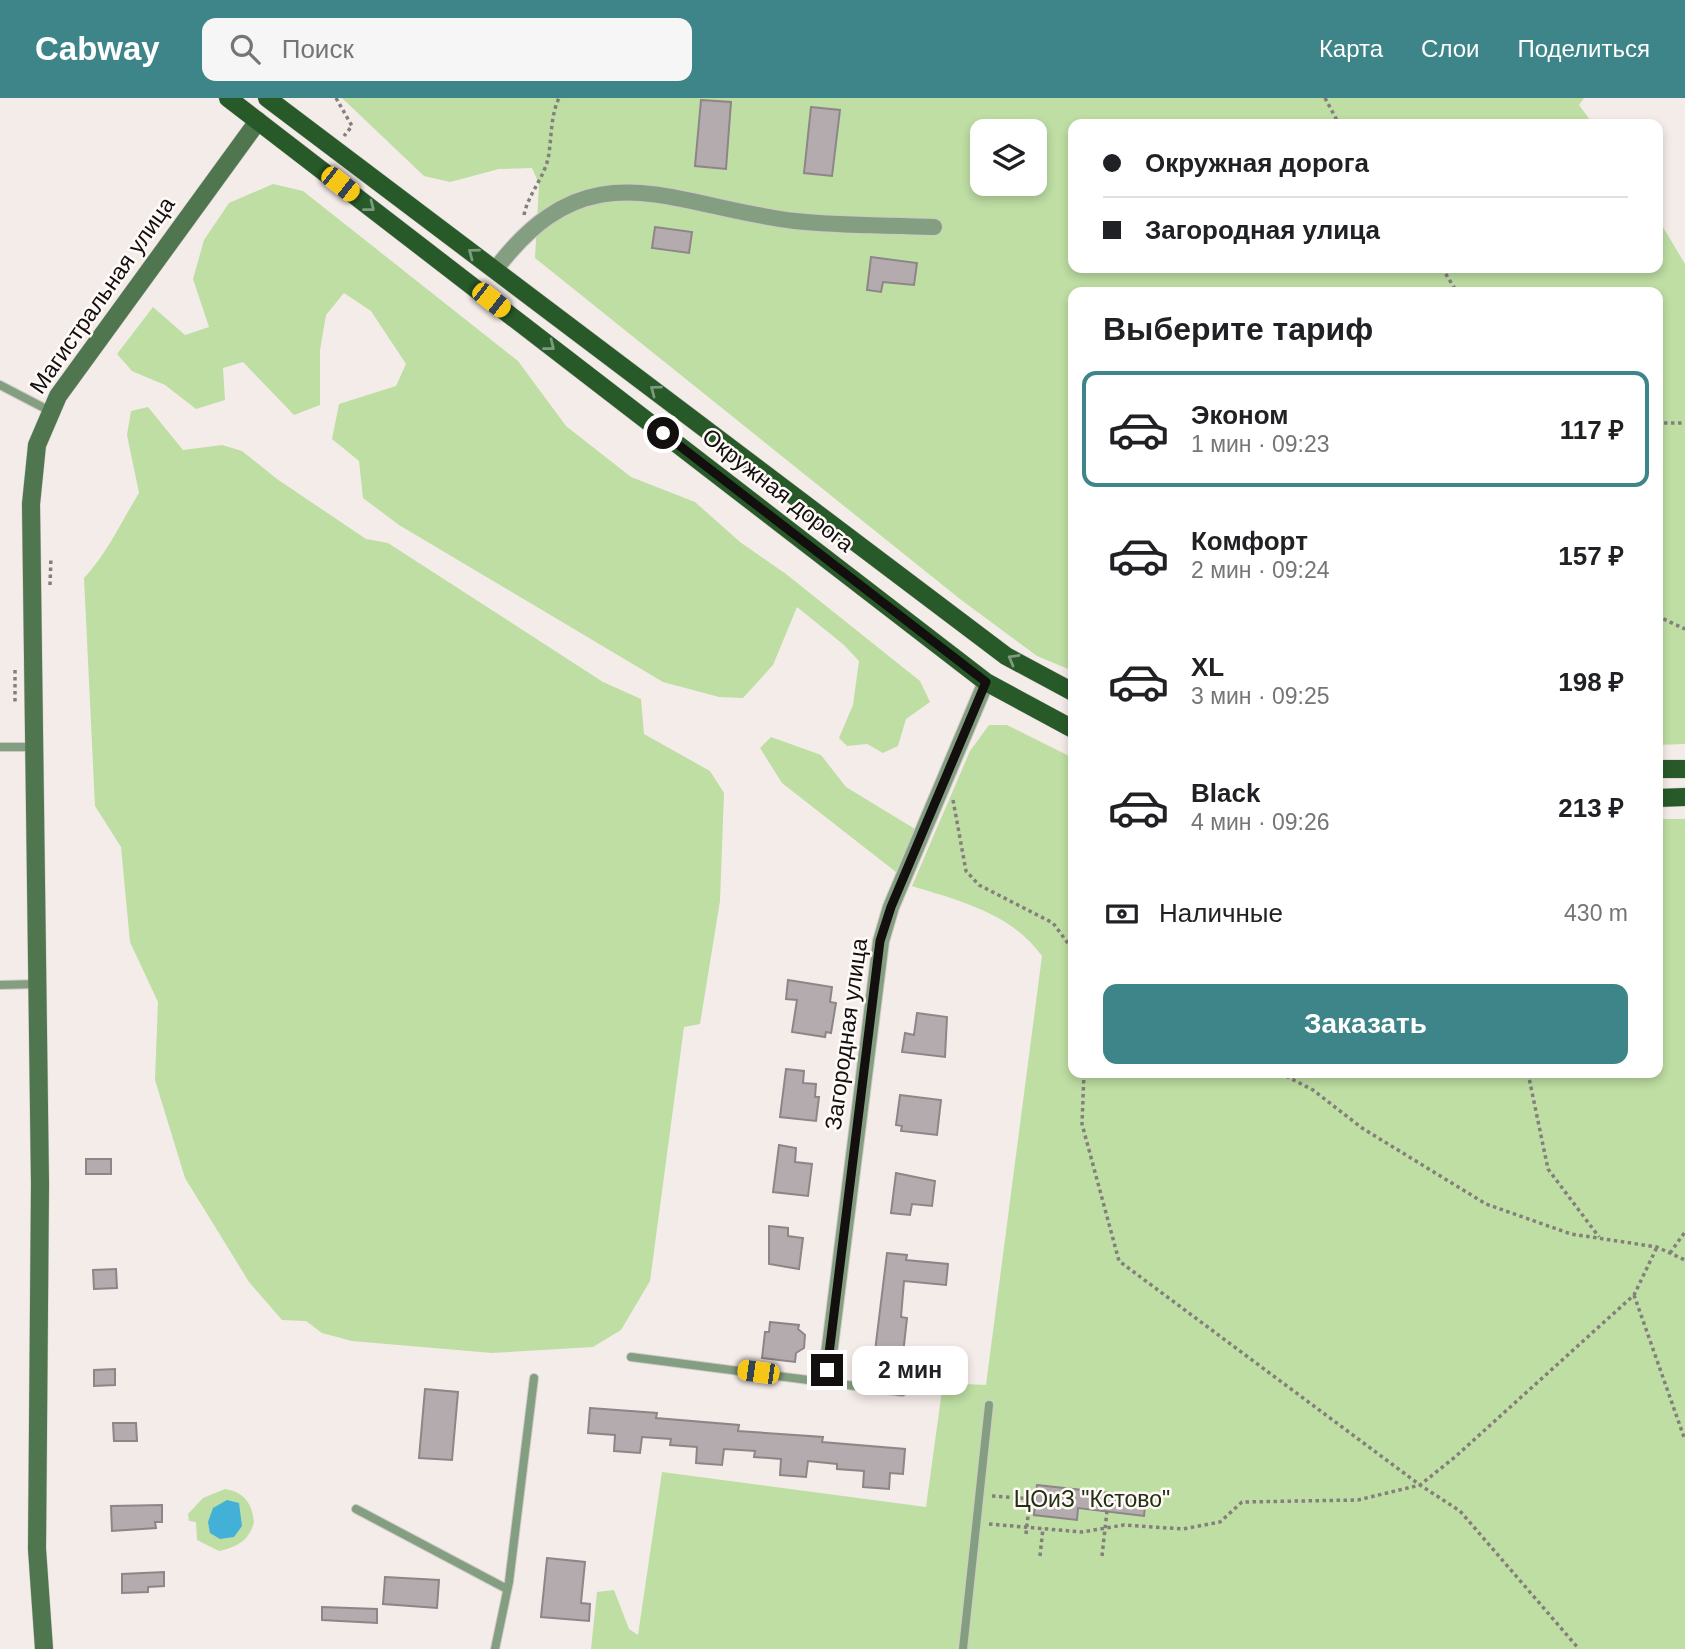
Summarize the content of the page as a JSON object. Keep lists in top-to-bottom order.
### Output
{
  "streets": {
    "main road": ["Магистральная улица", "Окружная дорога"],
    "street": ["Загородная улица"]
  },
  "crossings": [
    ["Магистральная улица", "Окружная дорога"],
    ["Окружная дорога", "Загородная улица"]
  ],
  "parks": ["ЦОиЗ \"Кстово\""],
  "page": {
    "header": "Cabway",
    "search": "Поиск",
    "nav": ["Карта", "Слои", "Поделиться"],
    "banner": ["Окружная дорога", "Загородная улица"],
    "heading": "Выберите тариф",
    "list": [
      {
        "name": "Эконом",
        "note": "1 мин · 09:23",
        "value": "117 ₽"
      },
      {
        "name": "Комфорт",
        "note": "2 мин · 09:24",
        "value": "157 ₽"
      },
      {
        "name": "XL",
        "note": "3 мин · 09:25",
        "value": "198 ₽"
      },
      {
        "name": "Black",
        "note": "4 мин · 09:26",
        "value": "213 ₽"
      }
    ],
    "pay": ["Наличные", "430 m"],
    "buttons": "Заказать",
    "bubble": "2 мин"
  }
}
